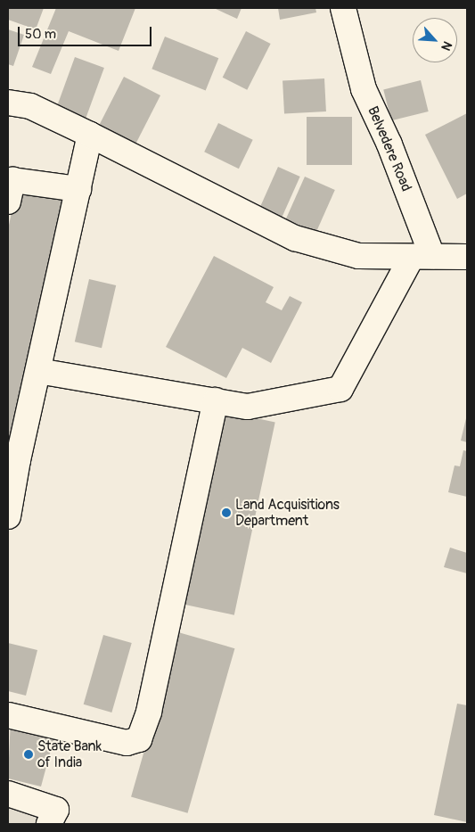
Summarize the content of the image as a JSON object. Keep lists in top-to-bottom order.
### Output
{
  "streets": {
    "main road": ["Belvedere Road"]
  },
  "places": ["Land Acquisitions Department", "State Bank of India"],
  "scale_bar": "50 m",
  "north": "bottom right"
}
